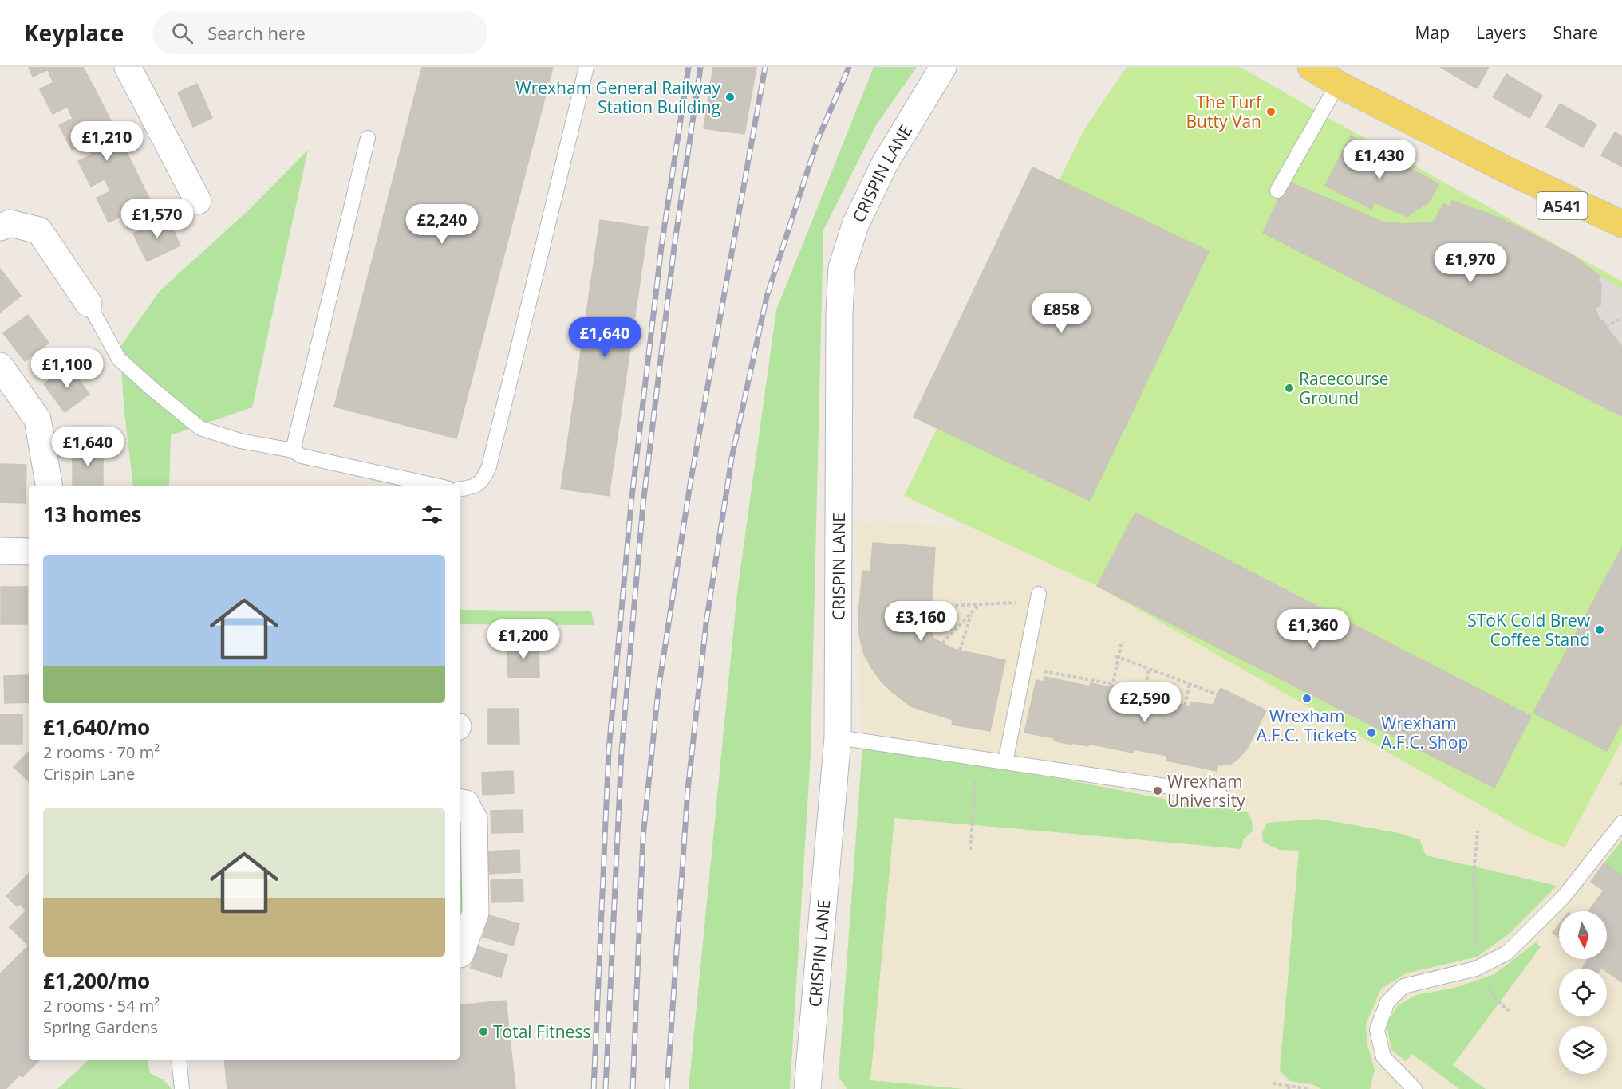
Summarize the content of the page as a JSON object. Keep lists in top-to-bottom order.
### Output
{
  "streets": {
    "main road": ["A541"],
    "street": ["CRISPIN LANE"]
  },
  "places": [
    "Wrexham General Railway Station Building",
    "The Turf Butty Van",
    "Racecourse Ground",
    "STōK Cold Brew Coffee Stand",
    "Wrexham A.F.C. Tickets",
    "Wrexham A.F.C. Shop",
    "Wrexham University",
    "Total Fitness"
  ],
  "north": "bottom",
  "page": {
    "header": "Keyplace",
    "search": "Search here",
    "nav": ["Map", "Layers", "Share"],
    "price": [
      "£1,210",
      "£1,430",
      "£1,570",
      "£2,240",
      "£1,970",
      "£858",
      "£1,640",
      "£1,100",
      "£1,640",
      "£3,160",
      "£1,360",
      "£1,200",
      "£2,590"
    ],
    "heading": "13 homes",
    "list": [
      {
        "name": "£1,640/mo",
        "note": "2 rooms · 70 m² · Crispin Lane"
      },
      {
        "name": "£1,200/mo",
        "note": "2 rooms · 54 m² · Spring Gardens"
      }
    ]
  }
}
